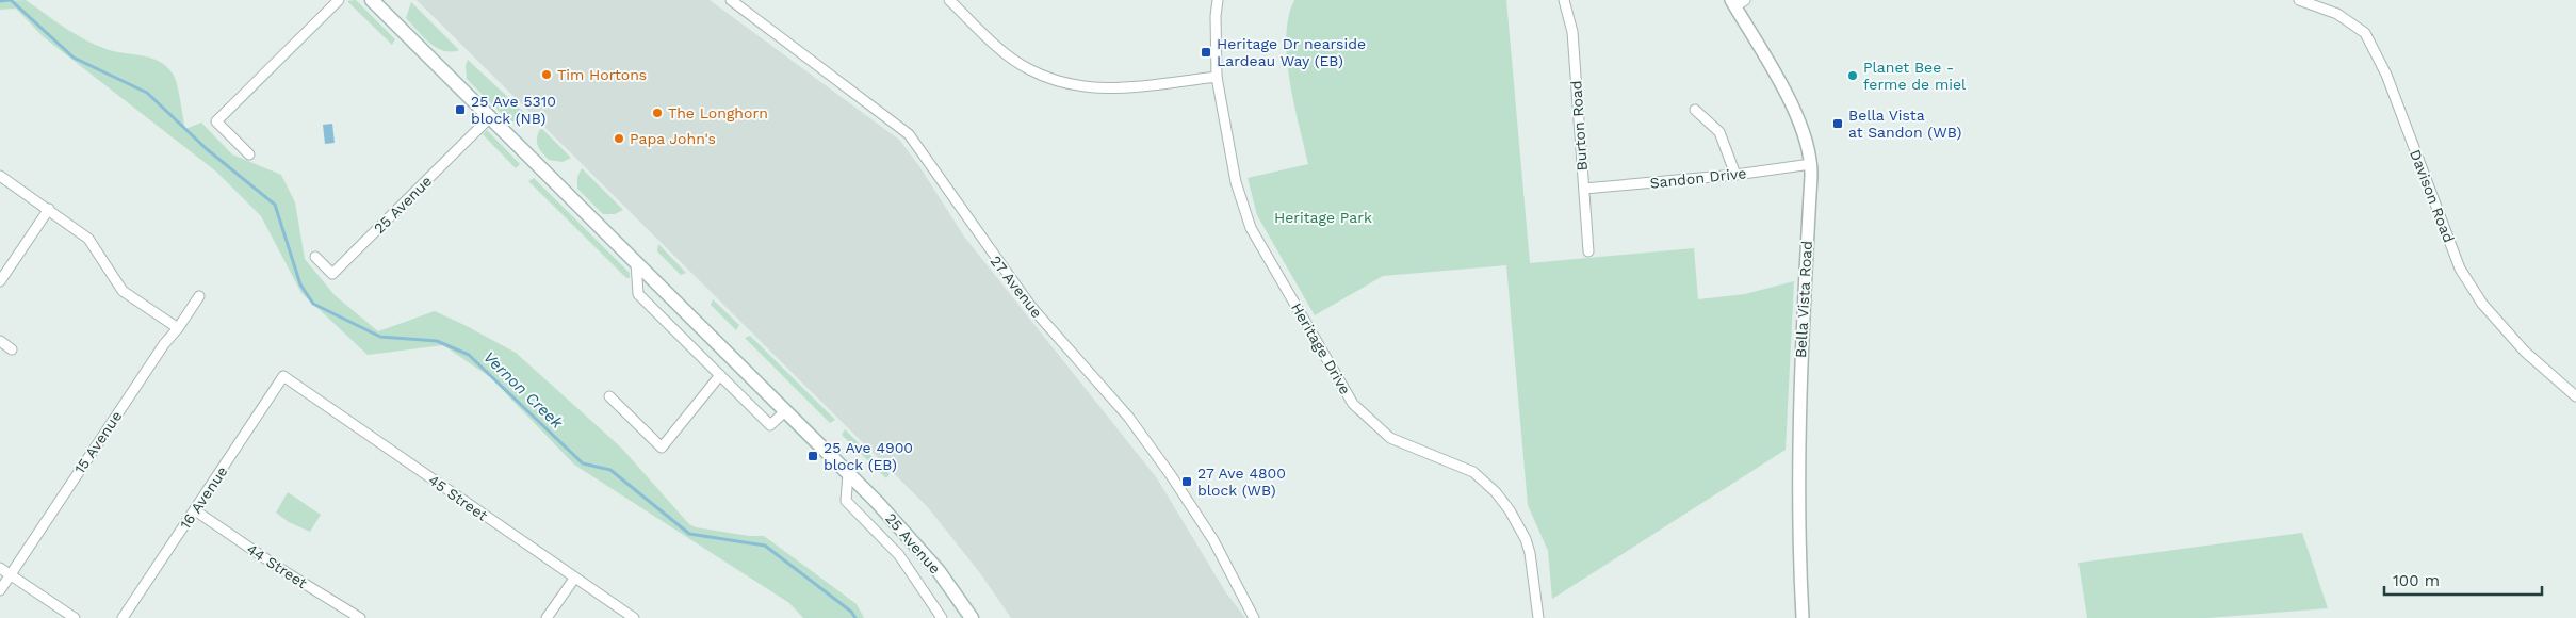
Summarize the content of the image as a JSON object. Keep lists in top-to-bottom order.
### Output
{
  "streets": {
    "main road": ["25 Avenue"],
    "street": [
      "Burton Road",
      "Sandon Drive",
      "Davison Road",
      "27 Avenue",
      "Bella Vista Road",
      "Heritage Drive",
      "15 Avenue",
      "16 Avenue",
      "45 Street",
      "44 Street"
    ]
  },
  "crossings": [
    ["Burton Road", "Sandon Drive"],
    ["Sandon Drive", "Bella Vista Road"],
    ["16 Avenue", "45 Street"],
    ["16 Avenue", "44 Street"]
  ],
  "water": ["Vernon Creek"],
  "parks": ["Heritage Park"],
  "places": {
    "transit": [
      "Heritage Dr nearside Lardeau Way (EB)",
      "25 Ave 5310 block (NB)",
      "Bella Vista at Sandon (WB)",
      "25 Ave 4900 block (EB)",
      "27 Ave 4800 block (WB)"
    ],
    "other": [
      "Tim Hortons",
      "Planet Bee - ferme de miel",
      "The Longhorn",
      "Papa John's"
    ]
  },
  "scale_bar": "100 m"
}
